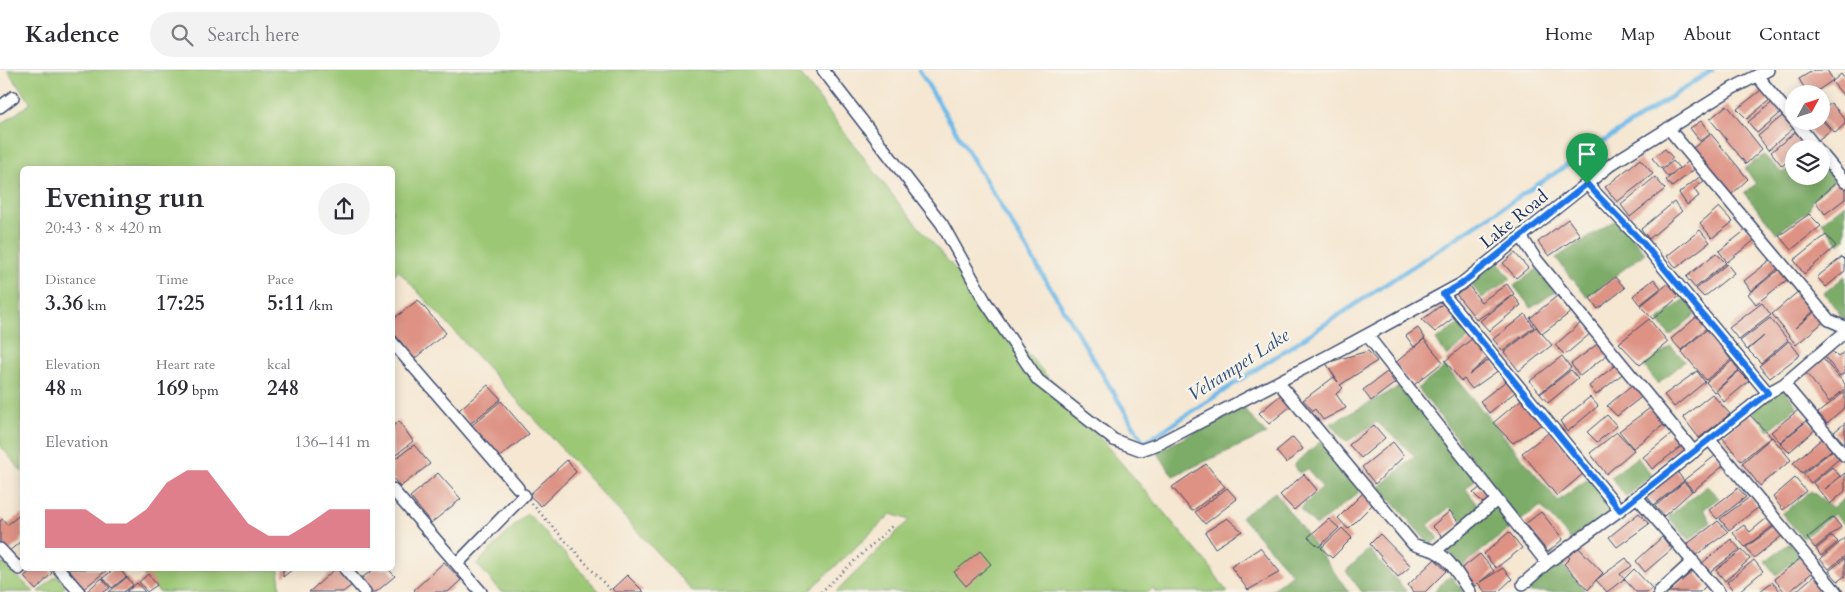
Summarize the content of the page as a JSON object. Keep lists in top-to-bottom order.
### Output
{
  "streets": {
    "street": ["Lake Road"]
  },
  "water": ["Velrampet Lake"],
  "north": "top right",
  "page": {
    "header": "Kadence",
    "search": "Search here",
    "nav": [
      "Home",
      "Map",
      "About",
      "Contact"
    ],
    "heading": ["Evening run", "20:43 · 8 × 420 m"],
    "stats": [
      ["Distance", "3.36 km"],
      ["Time", "17:25"],
      ["Pace", "5:11 /km"],
      ["Elevation", "48 m"],
      ["Heart rate", "169 bpm"],
      ["kcal", "248"]
    ],
    "chart": ["Elevation", "136–141 m"]
  }
}
